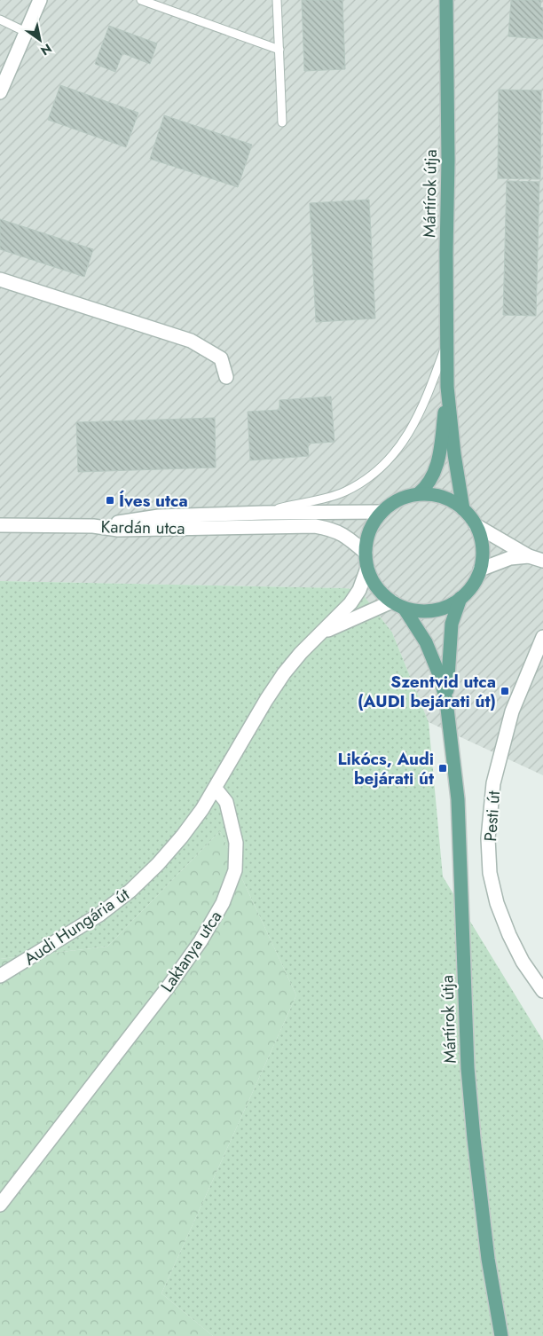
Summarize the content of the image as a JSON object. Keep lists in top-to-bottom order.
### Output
{
  "streets": {
    "main road": ["Mártírok útja"],
    "street": [
      "Kardán utca",
      "Pesti út",
      "Audi Hungária út",
      "Laktanya utca"
    ]
  },
  "crossings": [
    ["Mártírok útja", "Kardán utca"],
    ["Audi Hungária út", "Laktanya utca"]
  ],
  "places": {
    "transit": ["Íves utca", "Szentvid utca (AUDI bejárati út)", "Likócs, Audi bejárati út"]
  },
  "north": "bottom right"
}
